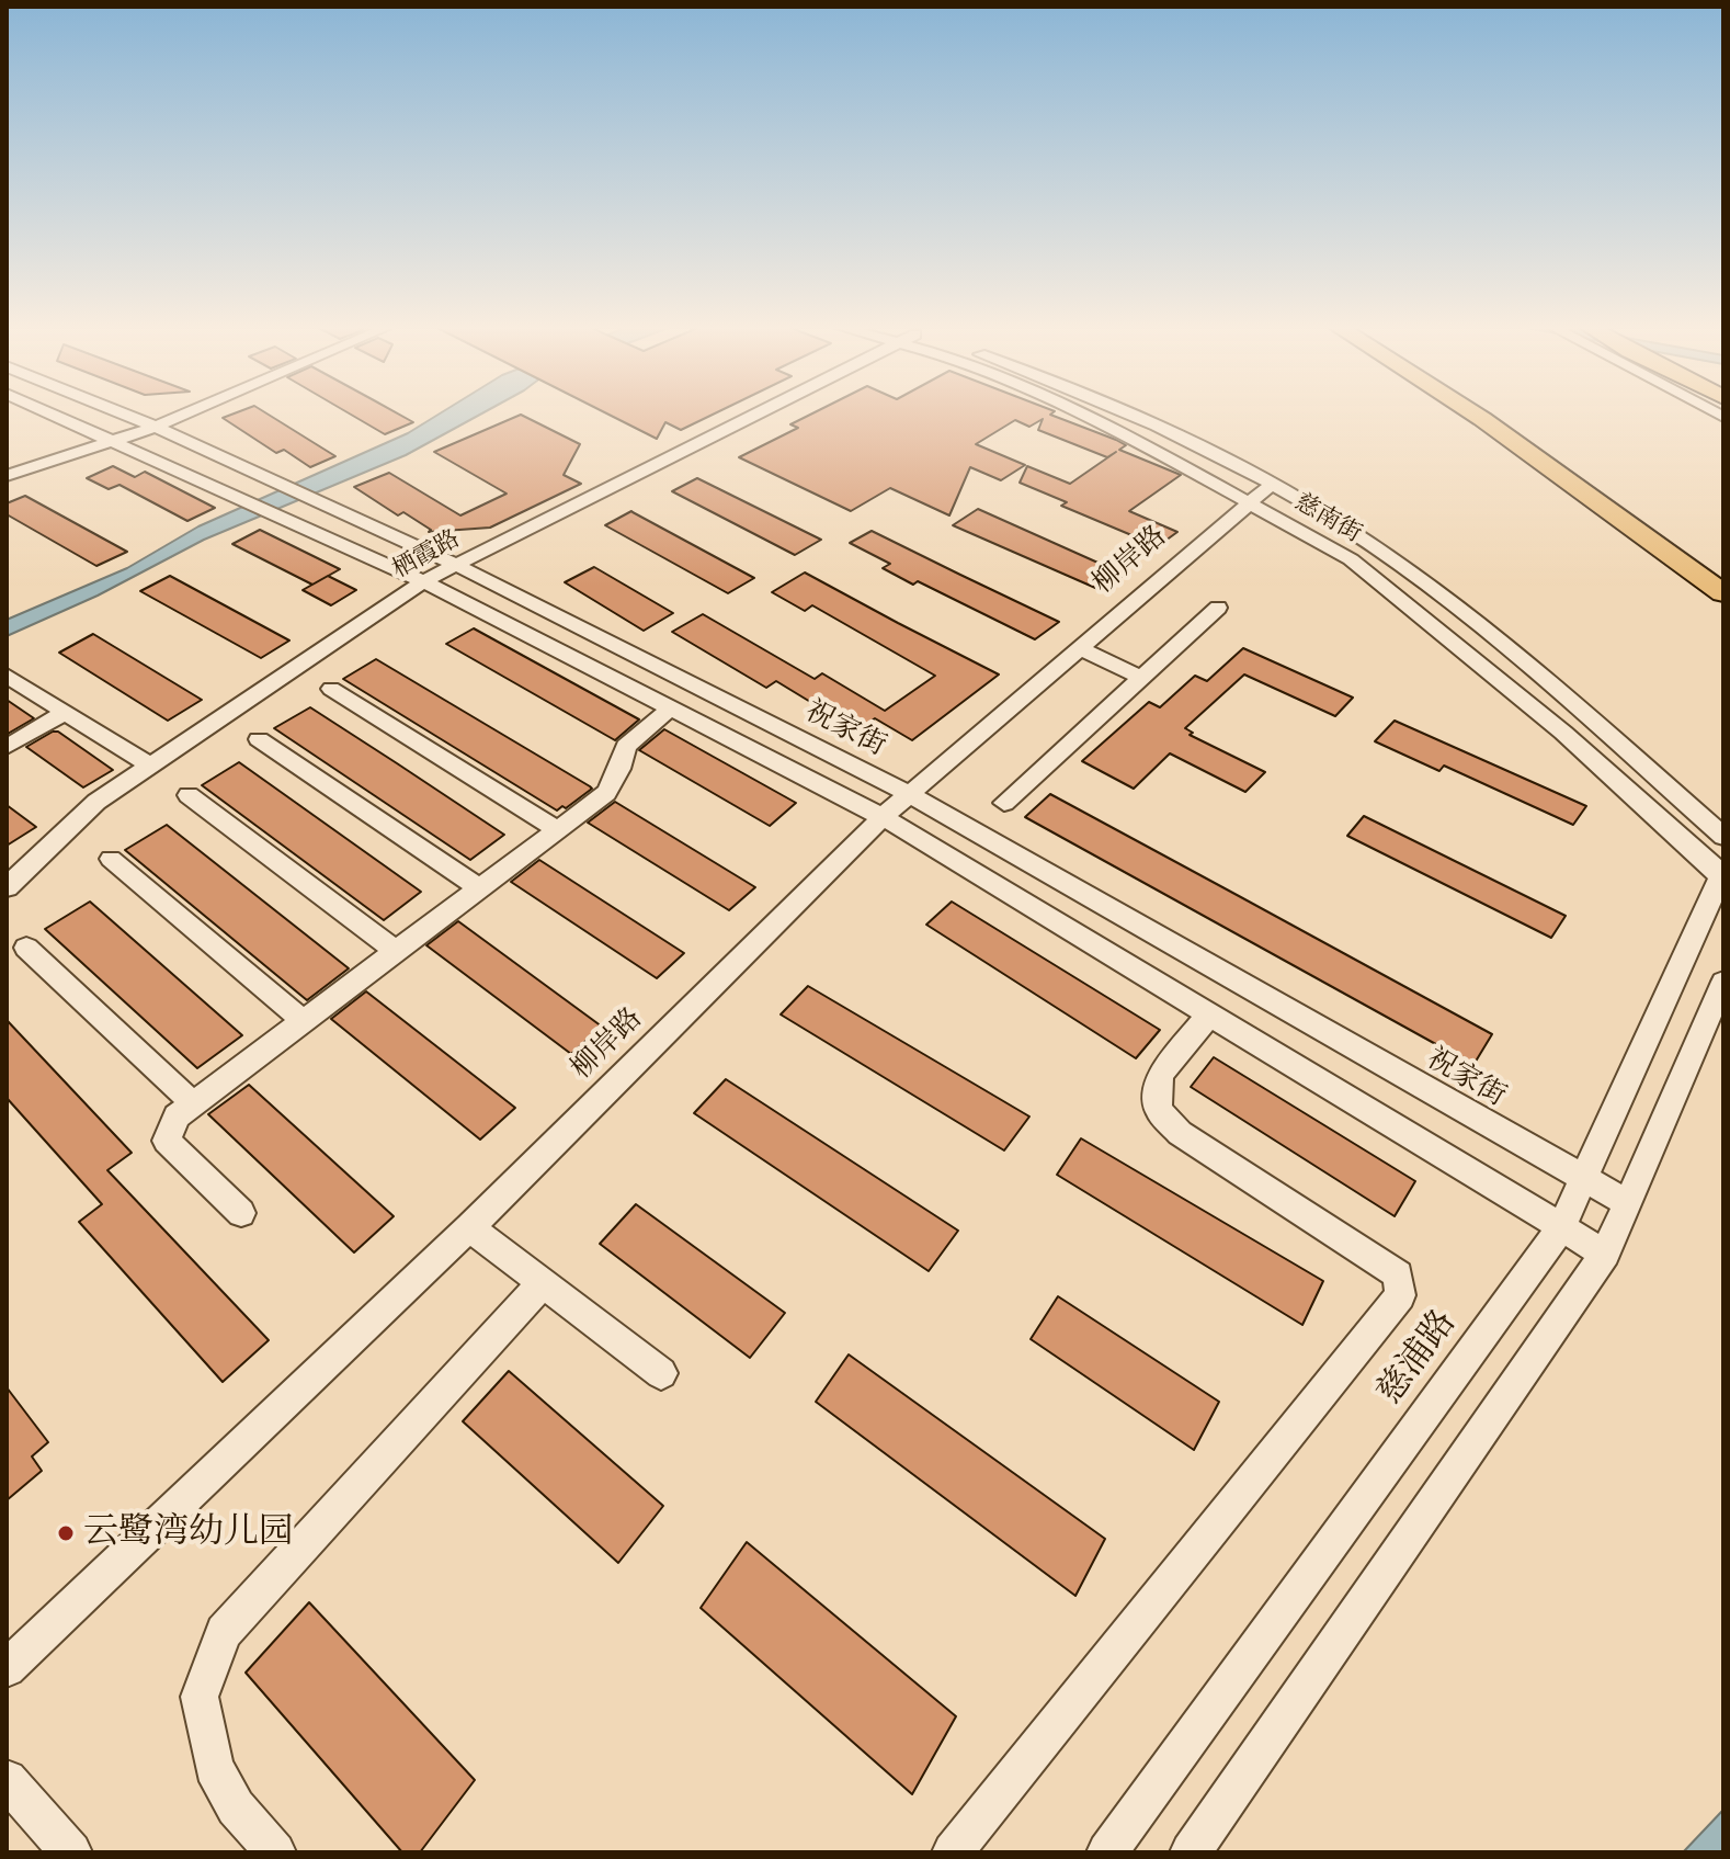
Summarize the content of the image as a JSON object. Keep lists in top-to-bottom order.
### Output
{
  "streets": {
    "street": [
      "慈南街",
      "栖霞路",
      "柳岸路",
      "祝家街",
      "慈浦路"
    ]
  },
  "crossings": [
    ["慈南街", "柳岸路"],
    ["慈南街", "慈浦路"],
    ["栖霞路", "祝家街"],
    ["柳岸路", "祝家街"],
    ["祝家街", "慈浦路"]
  ],
  "places": ["云鹭湾幼儿园"]
}
